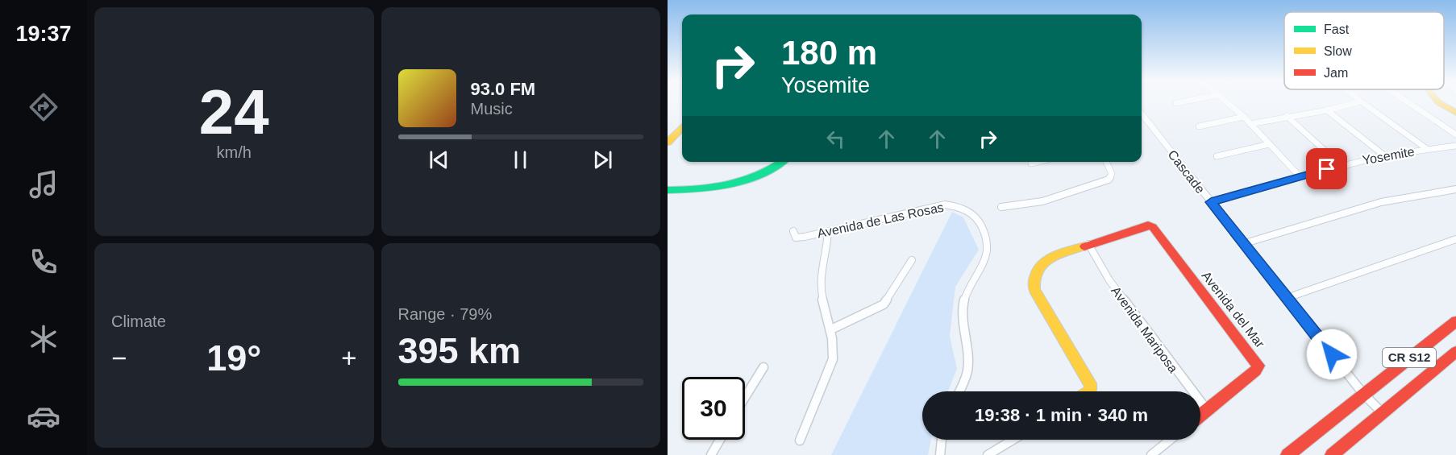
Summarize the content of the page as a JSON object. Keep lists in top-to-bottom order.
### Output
{
  "streets": {
    "street": [
      "Yosemite",
      "Cascade",
      "Avenida de Las Rosas",
      "Avenida del Mar",
      "Avenida Mariposa",
      "CR S12"
    ]
  },
  "crossings": [
    ["Yosemite", "Cascade"],
    ["Cascade", "CR S12"],
    ["Avenida del Mar", "Avenida Mariposa"]
  ],
  "legend": ["Fast", "Slow", "Jam"],
  "page": {
    "tabs": "19:37",
    "tile": [
      ["24", "km/h"],
      "Climate",
      ["Range · 79%", "395 km"]
    ],
    "turn": ["180 m", "Yosemite"],
    "song": ["93.0 FM", "Music"],
    "heat": ["−", "19°", "+"],
    "limit": "30",
    "trip": "19:38 · 1 min · 340 m"
  }
}
